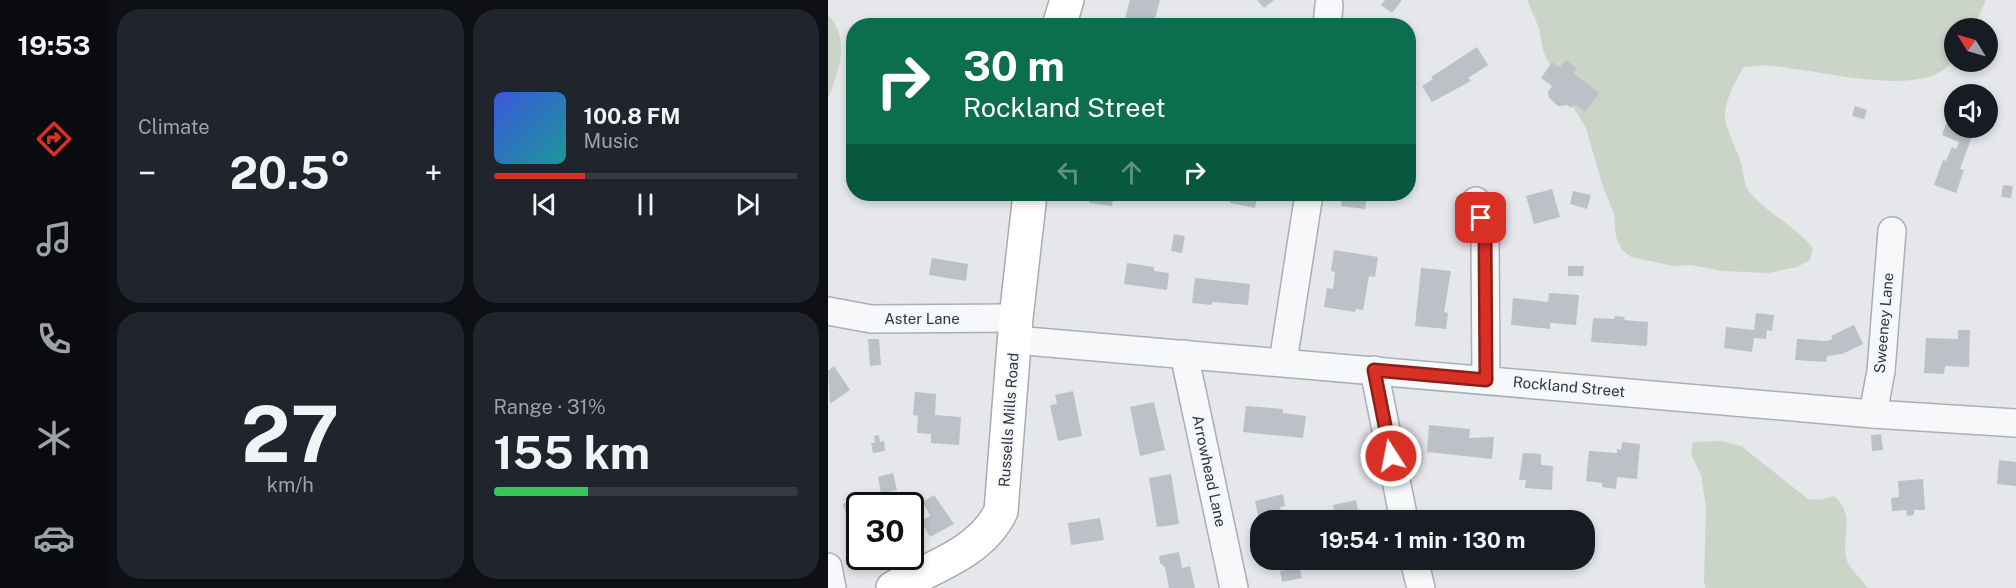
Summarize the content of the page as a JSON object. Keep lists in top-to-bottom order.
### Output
{
  "streets": {
    "main road": ["Russells Mills Road"],
    "street": [
      "Aster Lane",
      "Sweeney Lane",
      "Rockland Street",
      "Arrowhead Lane"
    ]
  },
  "crossings": [
    ["Aster Lane", "Rockland Street"],
    ["Aster Lane", "Russells Mills Road"],
    ["Sweeney Lane", "Rockland Street"],
    ["Rockland Street", "Russells Mills Road"],
    ["Rockland Street", "Arrowhead Lane"]
  ],
  "north": "top left",
  "page": {
    "tabs": "19:53",
    "tile": [
      "Climate",
      ["27", "km/h"],
      ["Range · 31%", "155 km"]
    ],
    "turn": ["30 m", "Rockland Street"],
    "song": ["100.8 FM", "Music"],
    "heat": ["−", "20.5°", "+"],
    "limit": "30",
    "trip": "19:54 · 1 min · 130 m"
  }
}
